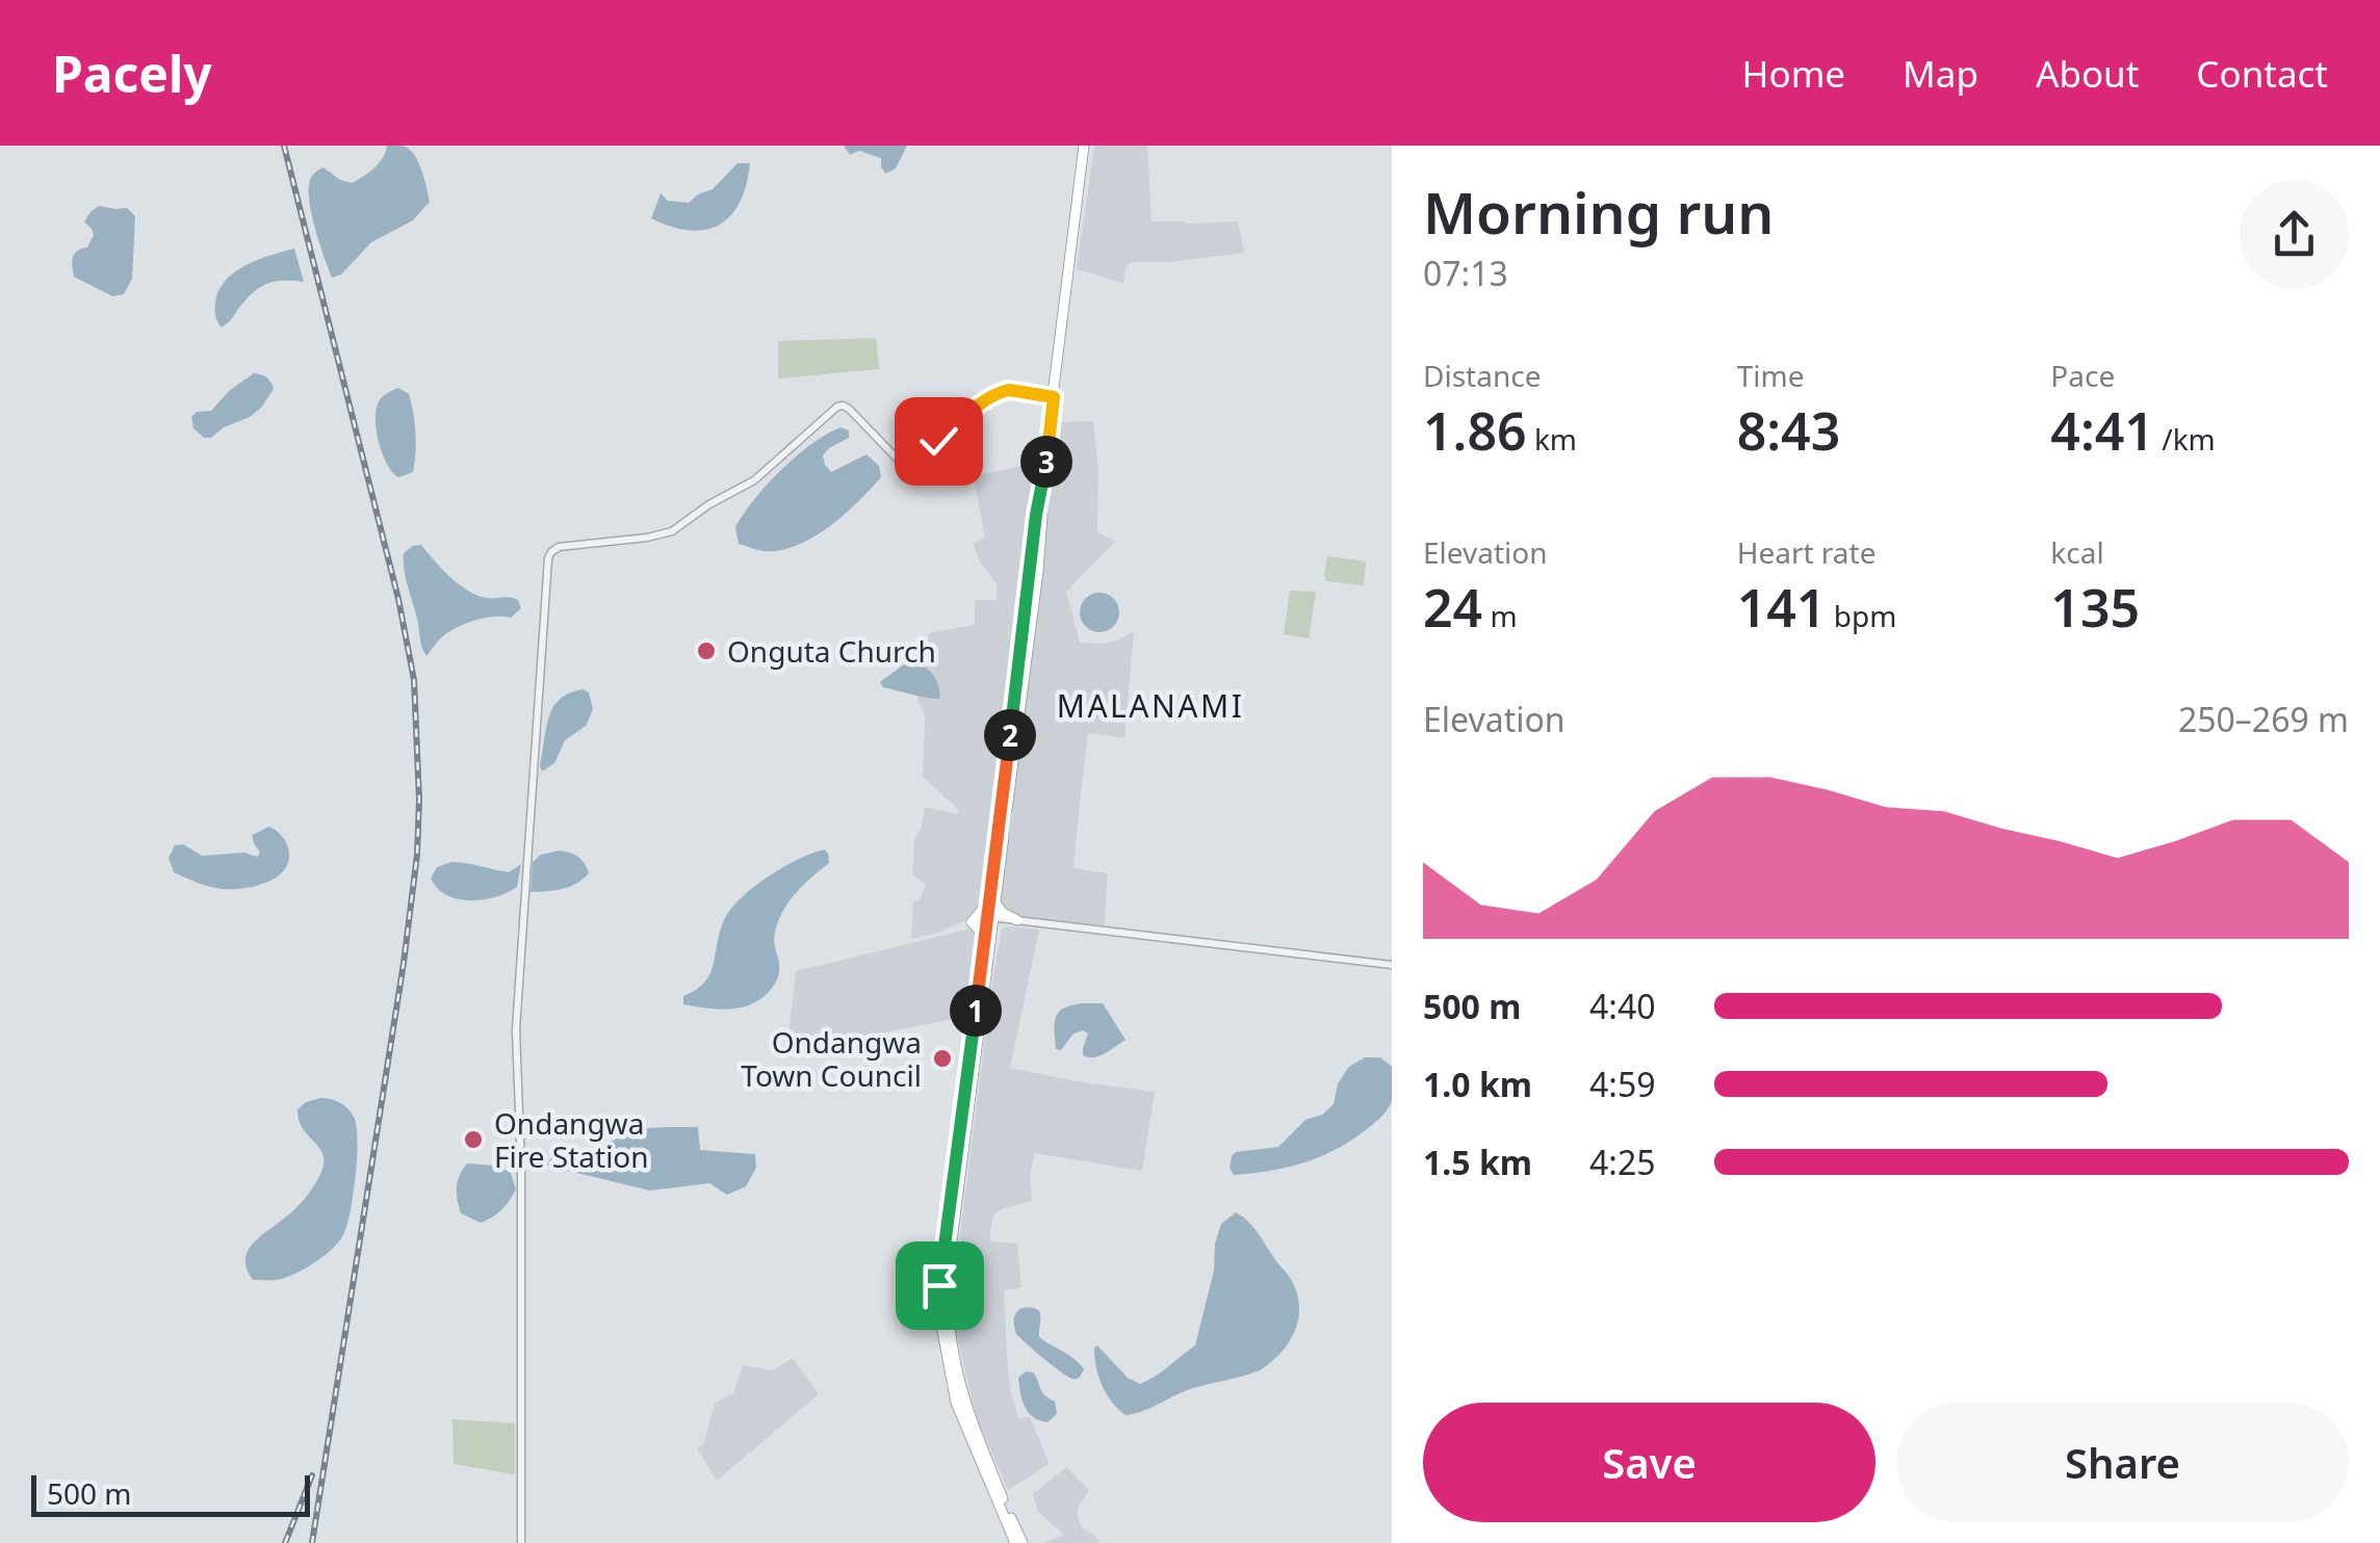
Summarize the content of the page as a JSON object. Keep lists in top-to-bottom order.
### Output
{
  "districts": ["MALANAMI"],
  "places": ["Onguta Church", "Ondangwa Town Council", "Ondangwa Fire Station"],
  "scale_bar": "500 m",
  "page": {
    "header": "Pacely",
    "nav": [
      "Home",
      "Map",
      "About",
      "Contact"
    ],
    "heading": ["Morning run", "07:13"],
    "stats": [
      ["Distance", "1.86 km"],
      ["Time", "8:43"],
      ["Pace", "4:41 /km"],
      ["Elevation", "24 m"],
      ["Heart rate", "141 bpm"],
      ["kcal", "135"]
    ],
    "pins": ["3", "2", "1"],
    "chart": ["Elevation", "250–269 m"],
    "list": [
      {
        "name": "500 m",
        "note": "4:40"
      },
      {
        "name": "1.0 km",
        "note": "4:59"
      },
      {
        "name": "1.5 km",
        "note": "4:25"
      }
    ],
    "buttons": ["Save", "Share"],
    "scale": "500 m"
  }
}
